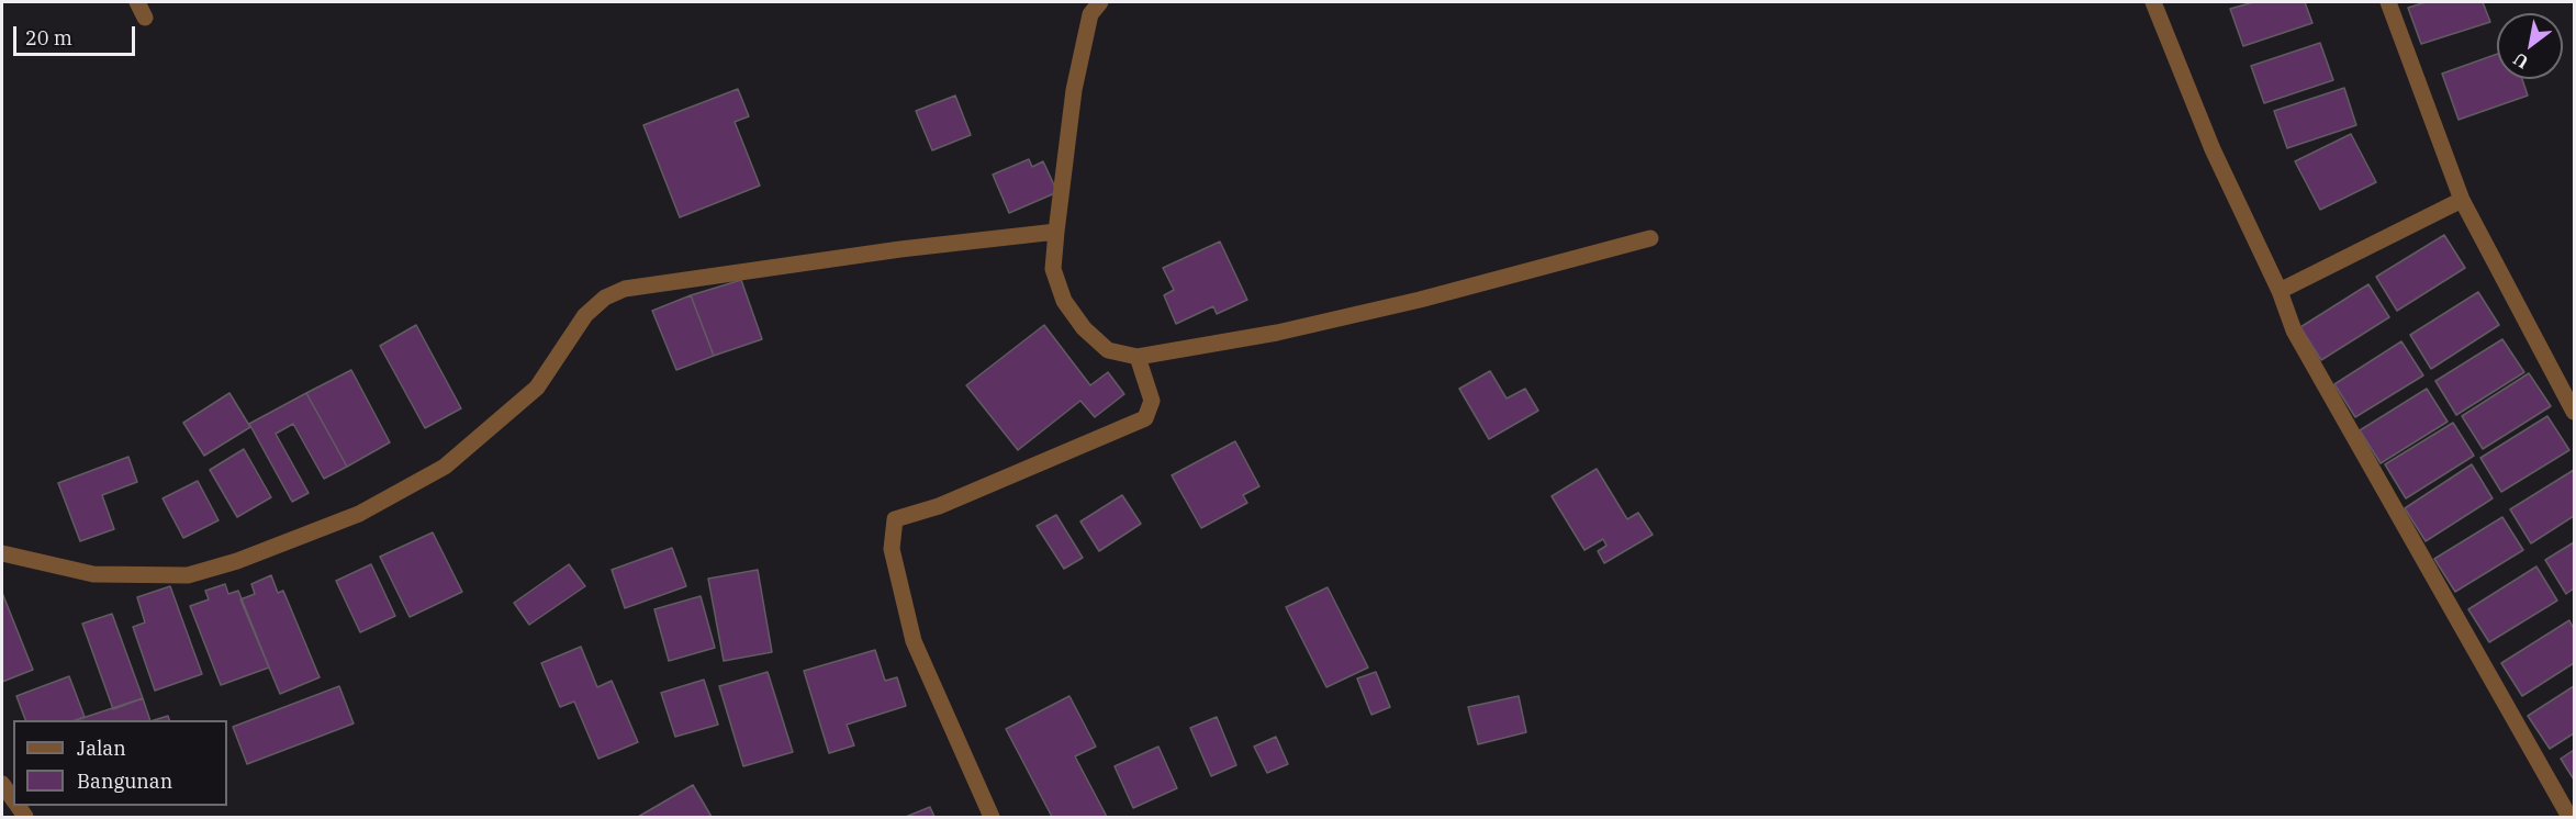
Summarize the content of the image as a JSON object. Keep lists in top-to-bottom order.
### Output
{
  "legend": ["Jalan", "Bangunan"],
  "scale_bar": "20 m",
  "north": "bottom left"
}
